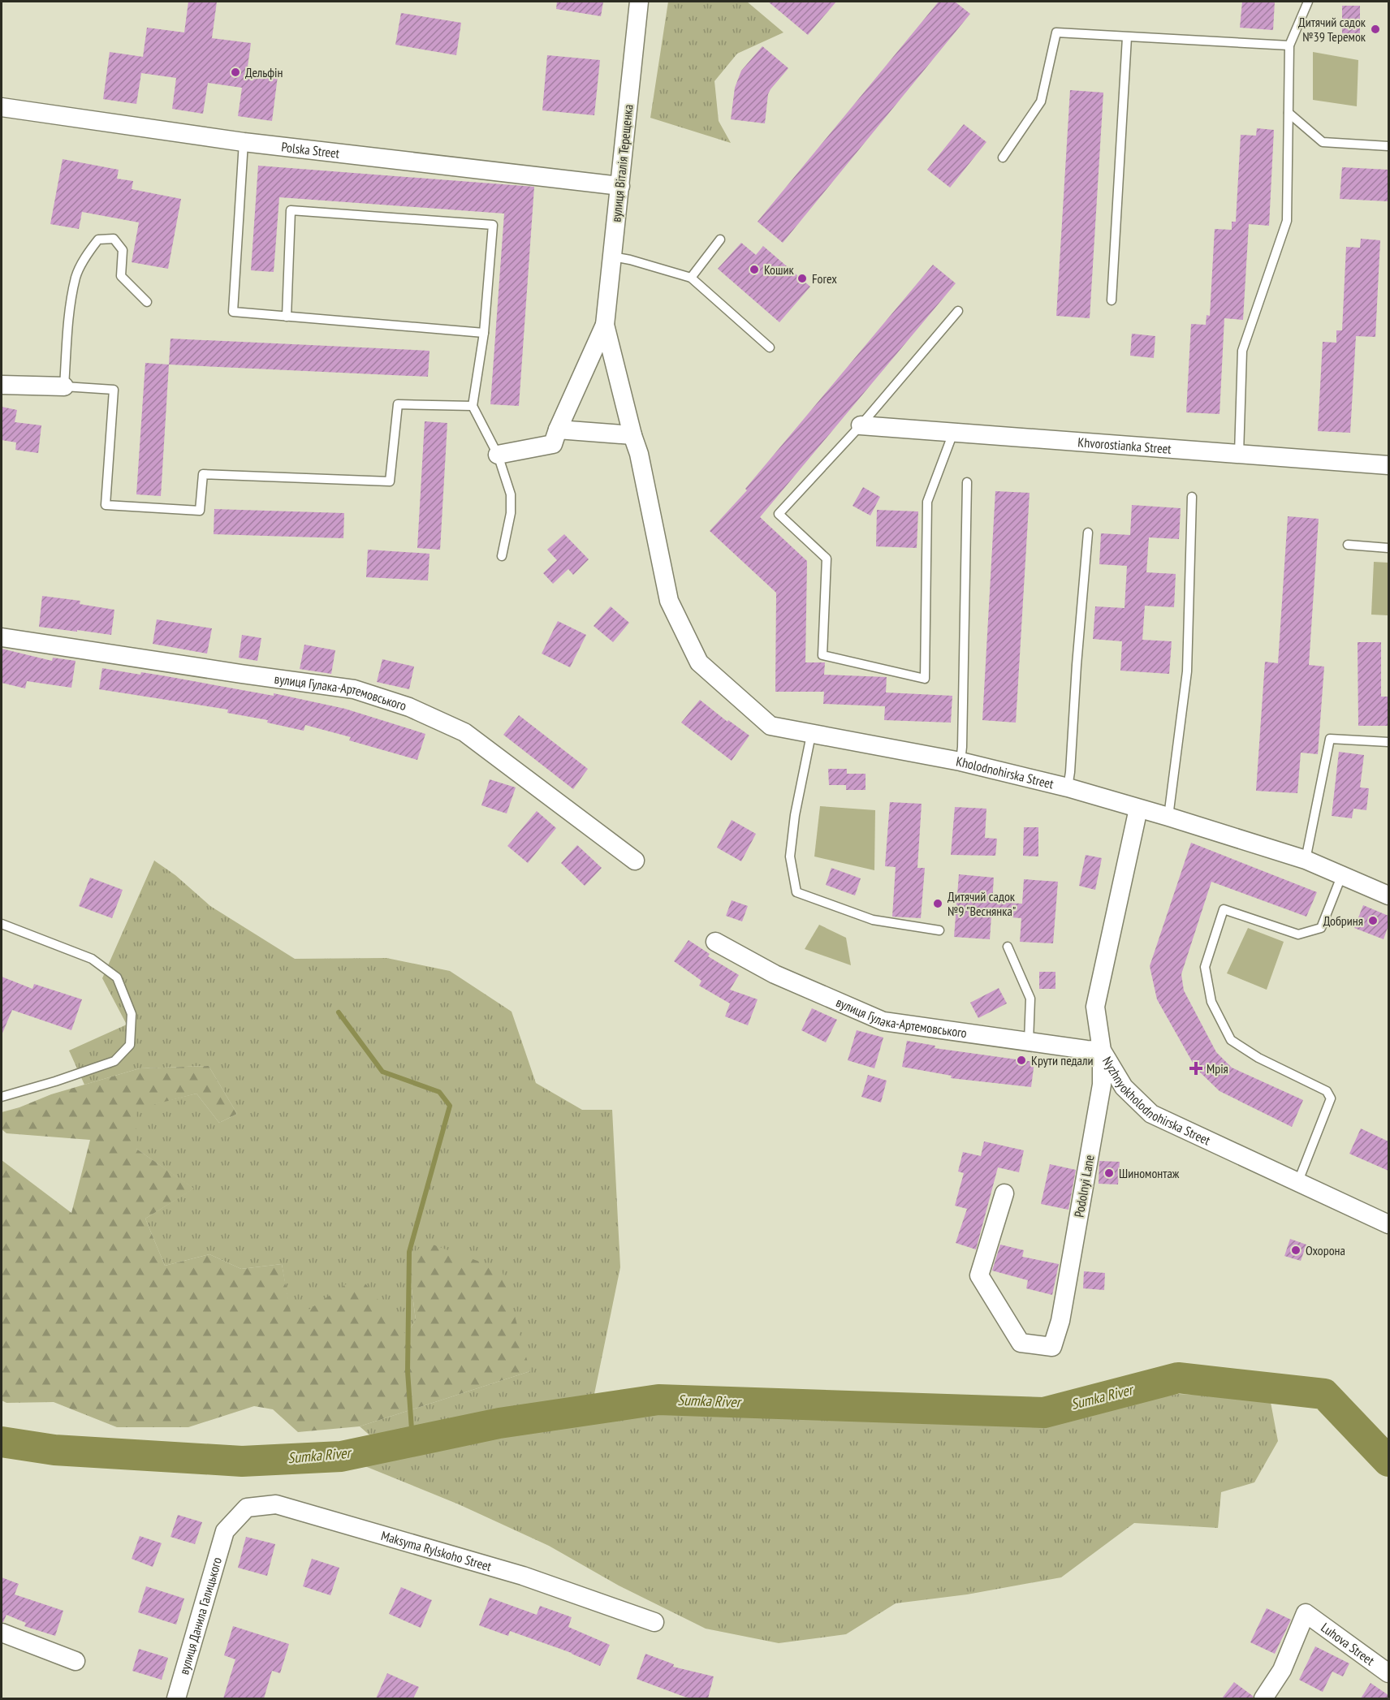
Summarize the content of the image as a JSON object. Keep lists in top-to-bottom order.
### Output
{
  "streets": {
    "street": [
      "Polska Street",
      "вулиця Віталія Терещенка",
      "Khvorostianka Street",
      "вулиця Гулака-Артемовського",
      "Kholodnohirska Street",
      "Nyzhnyokholodnohirska Street",
      "Podolnyi Lane",
      "Maksyma Rylskoho Street",
      "вулиця Данила Галицького",
      "Luhova Street"
    ]
  },
  "crossings": [
    ["Polska Street", "вулиця Віталія Терещенка"],
    ["вулиця Віталія Терещенка", "Kholodnohirska Street"],
    ["вулиця Гулака-Артемовського", "Nyzhnyokholodnohirska Street"],
    ["вулиця Гулака-Артемовського", "Podolnyi Lane"],
    ["Kholodnohirska Street", "Nyzhnyokholodnohirska Street"],
    ["Nyzhnyokholodnohirska Street", "Podolnyi Lane"],
    ["Maksyma Rylskoho Street", "вулиця Данила Галицького"]
  ],
  "water": ["Sumka River"],
  "places": {
    "other": [
      "Дитячий садок №39 Теремок",
      "Дельфін",
      "Кошик",
      "Forex",
      "Дитячий садок №9 \"Веснянка\"",
      "Добриня",
      "Крути педали",
      "Шиномонтаж",
      "Охорона"
    ],
    "health": ["Мрія"]
  }
}
